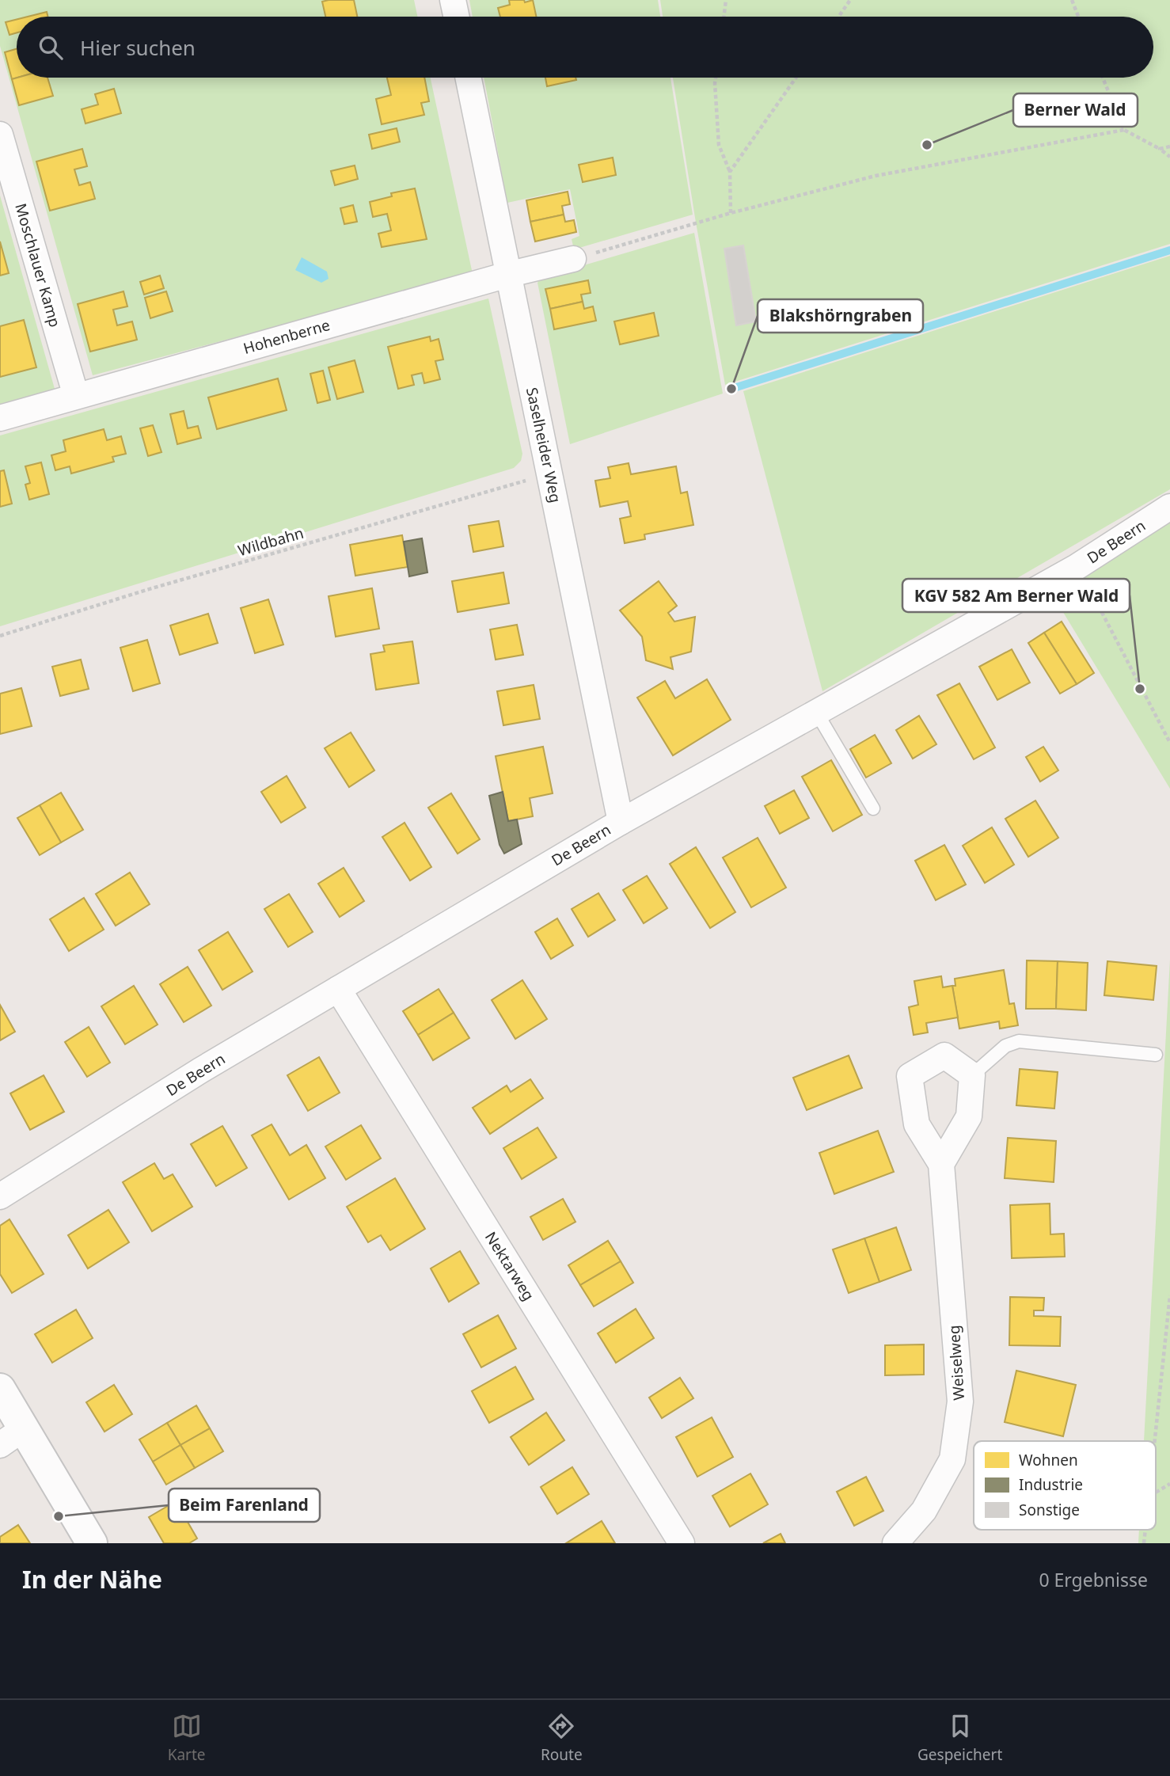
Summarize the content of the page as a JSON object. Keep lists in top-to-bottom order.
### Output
{
  "streets": {
    "street": [
      "Moschlauer Kamp",
      "Hohenberne",
      "Saselheider Weg",
      "De Beern",
      "Nektarweg",
      "Weiselweg"
    ],
    "path": ["Wildbahn"]
  },
  "crossings": [
    ["Moschlauer Kamp", "Hohenberne"],
    ["Hohenberne", "Saselheider Weg"],
    ["Saselheider Weg", "Wildbahn"],
    ["Saselheider Weg", "De Beern"],
    ["De Beern", "Nektarweg"]
  ],
  "places": [
    "Berner Wald",
    "Blakshörngraben",
    "KGV 582 Am Berner Wald",
    "Beim Farenland"
  ],
  "legend": ["Wohnen", "Industrie", "Sonstige"],
  "page": {
    "search": "Hier suchen",
    "heading": ["In der Nähe", "0 Ergebnisse"],
    "nav": ["Karte", "Route", "Gespeichert"]
  }
}
